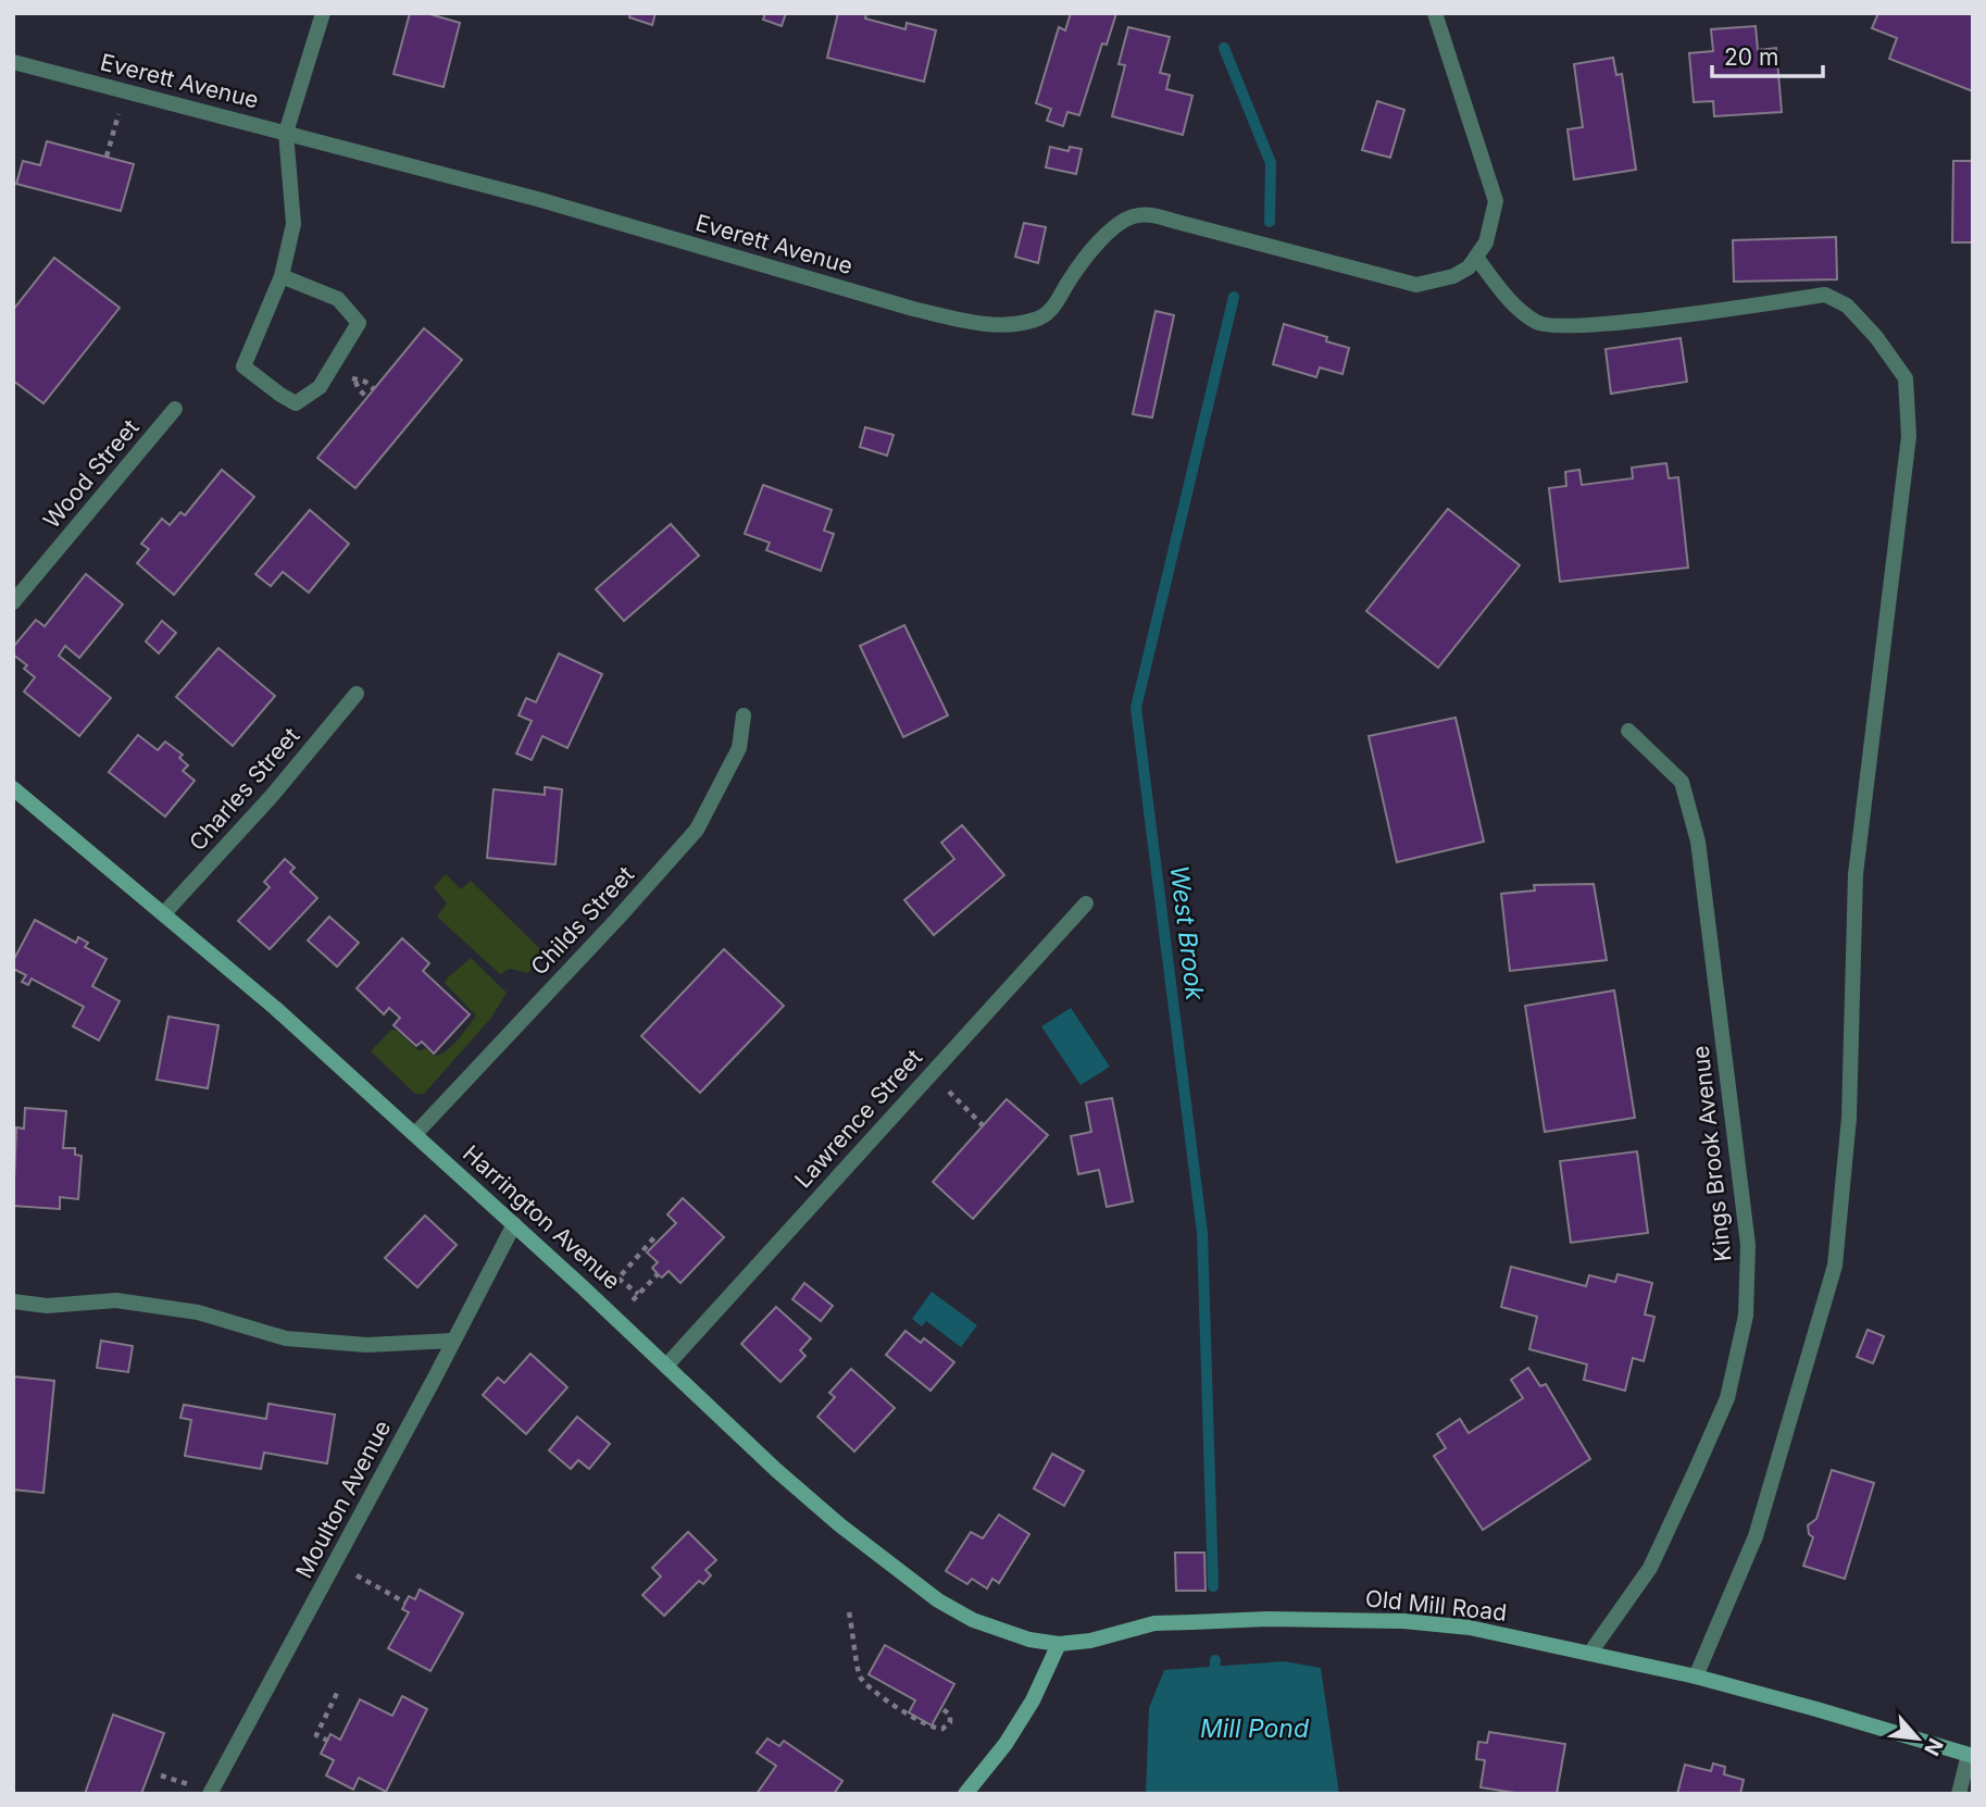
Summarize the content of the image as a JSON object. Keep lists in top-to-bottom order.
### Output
{
  "streets": {
    "main road": ["Harrington Avenue", "Old Mill Road"],
    "street": [
      "Everett Avenue",
      "Wood Street",
      "Charles Street",
      "Childs Street",
      "Lawrence Street",
      "Kings Brook Avenue",
      "Moulton Avenue"
    ]
  },
  "crossings": [
    ["Charles Street", "Harrington Avenue"],
    ["Childs Street", "Harrington Avenue"],
    ["Lawrence Street", "Harrington Avenue"],
    ["Kings Brook Avenue", "Old Mill Road"],
    ["Harrington Avenue", "Moulton Avenue"],
    ["Harrington Avenue", "Old Mill Road"]
  ],
  "water": ["West Brook", "Mill Pond"],
  "scale_bar": "20 m",
  "north": "bottom right"
}
